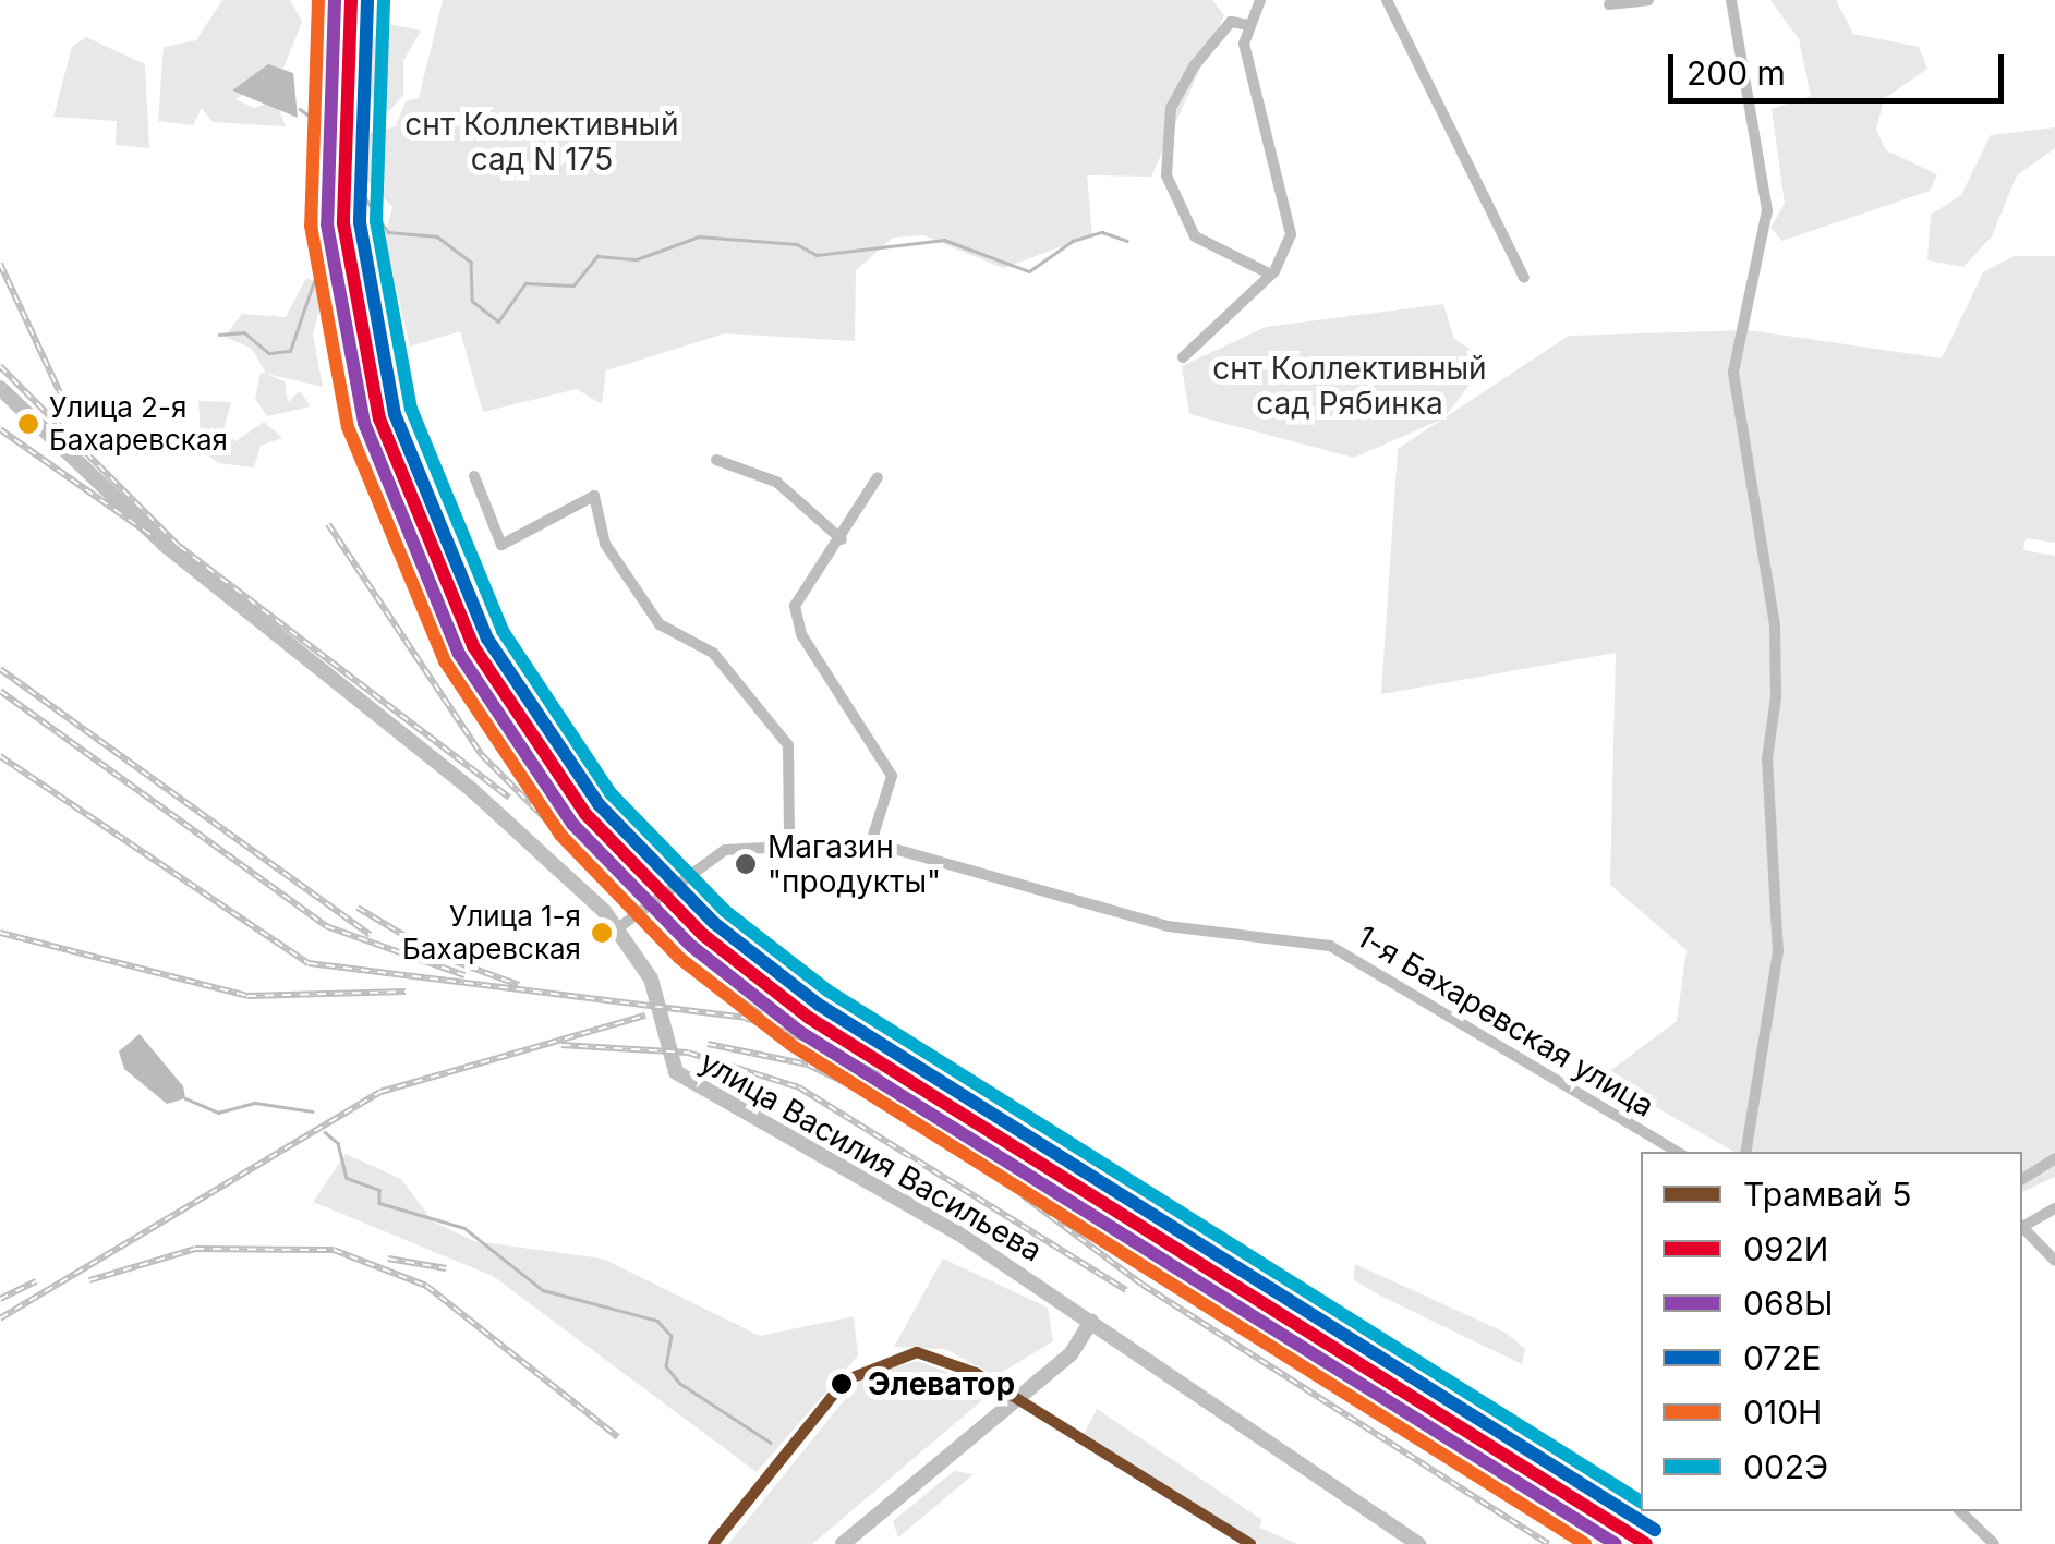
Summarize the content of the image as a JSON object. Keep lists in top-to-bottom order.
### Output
{
  "streets": {
    "main road": ["улица Василия Васильева"],
    "street": ["1-я Бахаревская улица"]
  },
  "crossings": [
    ["1-я Бахаревская улица", "улица Василия Васильева"]
  ],
  "parks": ["снт Коллективный сад N 175", "снт Коллективный сад Рябинка"],
  "places": [
    "Улица 2-я Бахаревская",
    "Магазин \"продукты\"",
    "Улица 1-я Бахаревская",
    "Элеватор"
  ],
  "lines": [
    "transit line 092И",
    "transit line 068Ы",
    "transit line 010Н",
    "transit line 072Е",
    "transit line 002Э",
    "tram line 5"
  ],
  "legend": [
    "Трамвай 5",
    "092И",
    "068Ы",
    "072Е",
    "010Н",
    "002Э"
  ],
  "scale_bar": "200 m"
}
